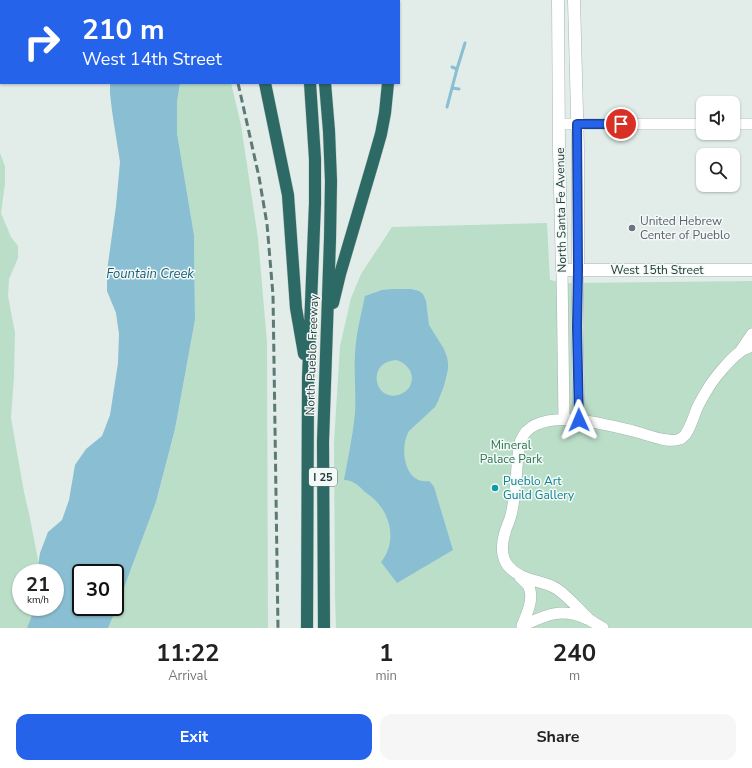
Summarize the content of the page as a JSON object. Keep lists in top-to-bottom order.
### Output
{
  "streets": {
    "highway": ["North Pueblo Freeway", "I 25"],
    "street": ["North Santa Fe Avenue", "West 15th Street"]
  },
  "crossings": [
    ["North Santa Fe Avenue", "West 15th Street"]
  ],
  "water": ["Fountain Creek"],
  "parks": ["Mineral Palace Park"],
  "places": ["United Hebrew Center of Pueblo", "Pueblo Art Guild Gallery"],
  "page": {
    "turn": ["210 m", "West 14th Street"],
    "speed": "21 km/h",
    "limit": "30",
    "eta": [
      "11:22",
      "Arrival",
      "1",
      "min",
      "240",
      "m"
    ],
    "buttons": ["Exit", "Share"]
  }
}
